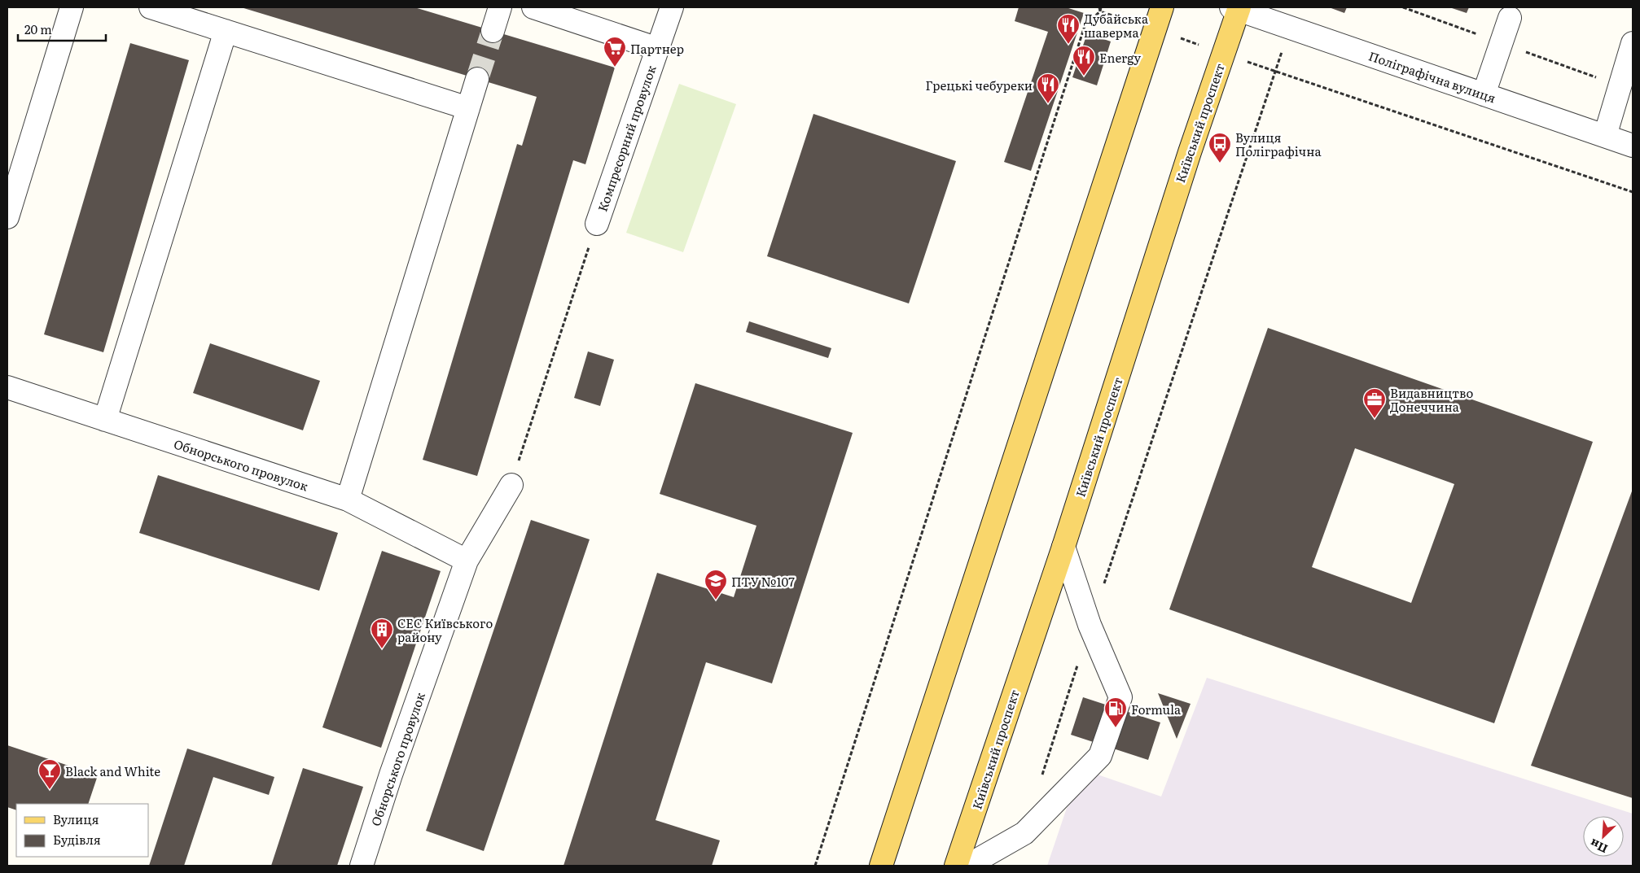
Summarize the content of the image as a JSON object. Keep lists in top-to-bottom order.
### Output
{
  "streets": {
    "main road": ["Київський проспект"],
    "street": ["Поліграфічна вулиця", "Компресорний провулок", "Обнорського провулок"]
  },
  "crossings": [
    ["Поліграфічна вулиця", "Київський проспект"]
  ],
  "places": {
    "restaurant": ["Дубайська шаверма", "Energy", "Грецькі чебуреки"],
    "supermarket": ["Партнер"],
    "bus stop": ["Вулиця Поліграфічна"],
    "office": ["Видавництво Донеччина"],
    "school or university": ["ПТУ №107"],
    "building": ["СЕС Київського району"],
    "fuel station": ["Formula"],
    "bar": ["Black and White"]
  },
  "legend": ["Вулиця", "Будівля"],
  "scale_bar": "20 m",
  "north": "bottom left"
}
